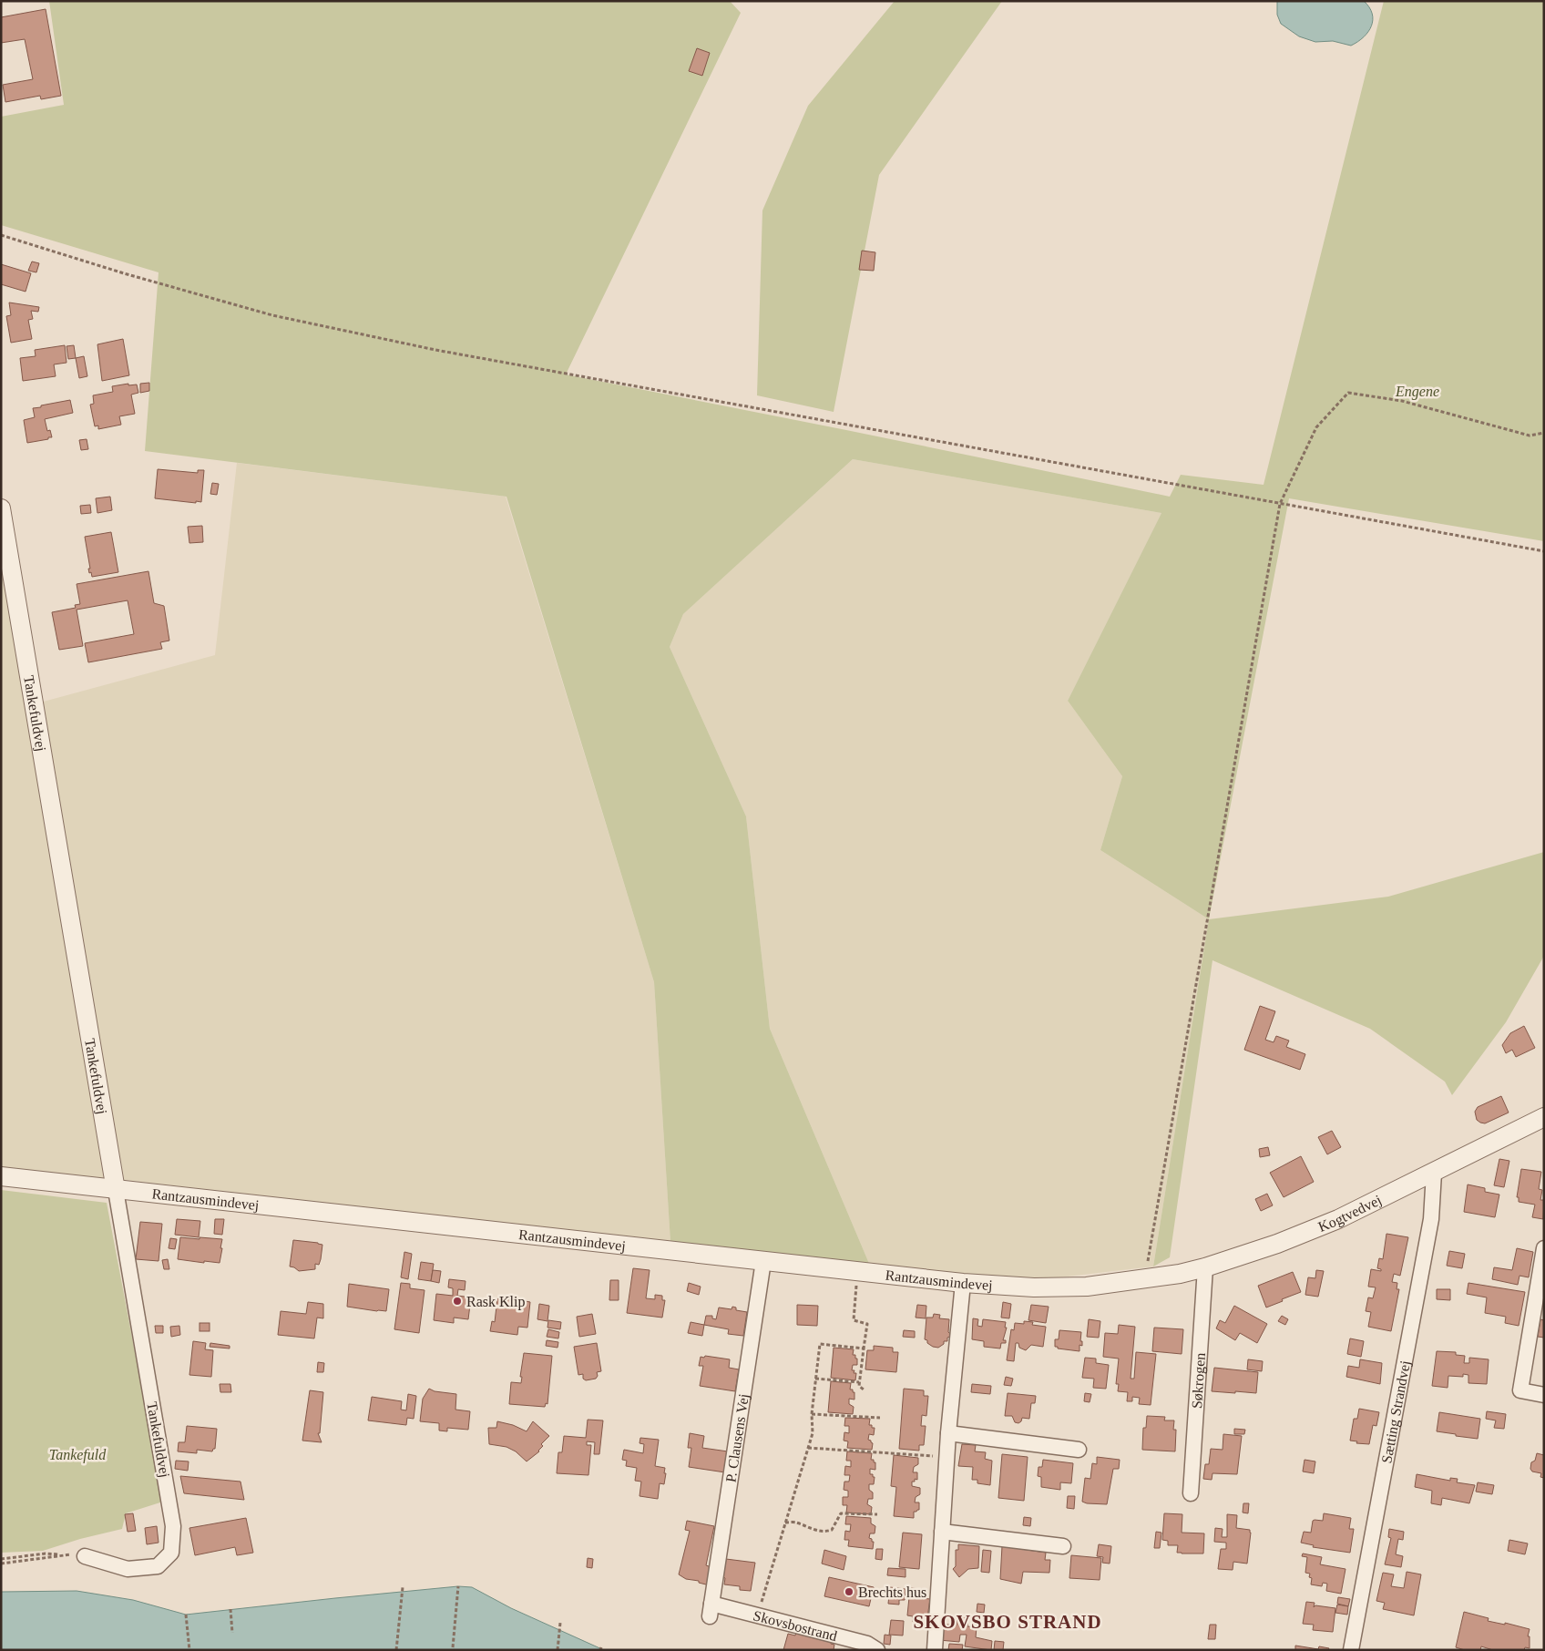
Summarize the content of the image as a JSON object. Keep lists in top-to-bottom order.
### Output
{
  "streets": {
    "street": [
      "Tankefuldvej",
      "Rantzausmindevej",
      "Kogtvedvej",
      "Søkrogen",
      "Sætting Strandvej",
      "P. Clausens Vej",
      "Skovsbostrand"
    ]
  },
  "crossings": [
    ["Tankefuldvej", "Rantzausmindevej"],
    ["Rantzausmindevej", "Kogtvedvej"],
    ["Rantzausmindevej", "P. Clausens Vej"],
    ["Kogtvedvej", "Søkrogen"],
    ["Kogtvedvej", "Sætting Strandvej"],
    ["P. Clausens Vej", "Skovsbostrand"]
  ],
  "districts": ["SKOVSBO STRAND"],
  "parks": ["Engene", "Tankefuld"],
  "places": ["Rask Klip", "Brechts hus"]
}
